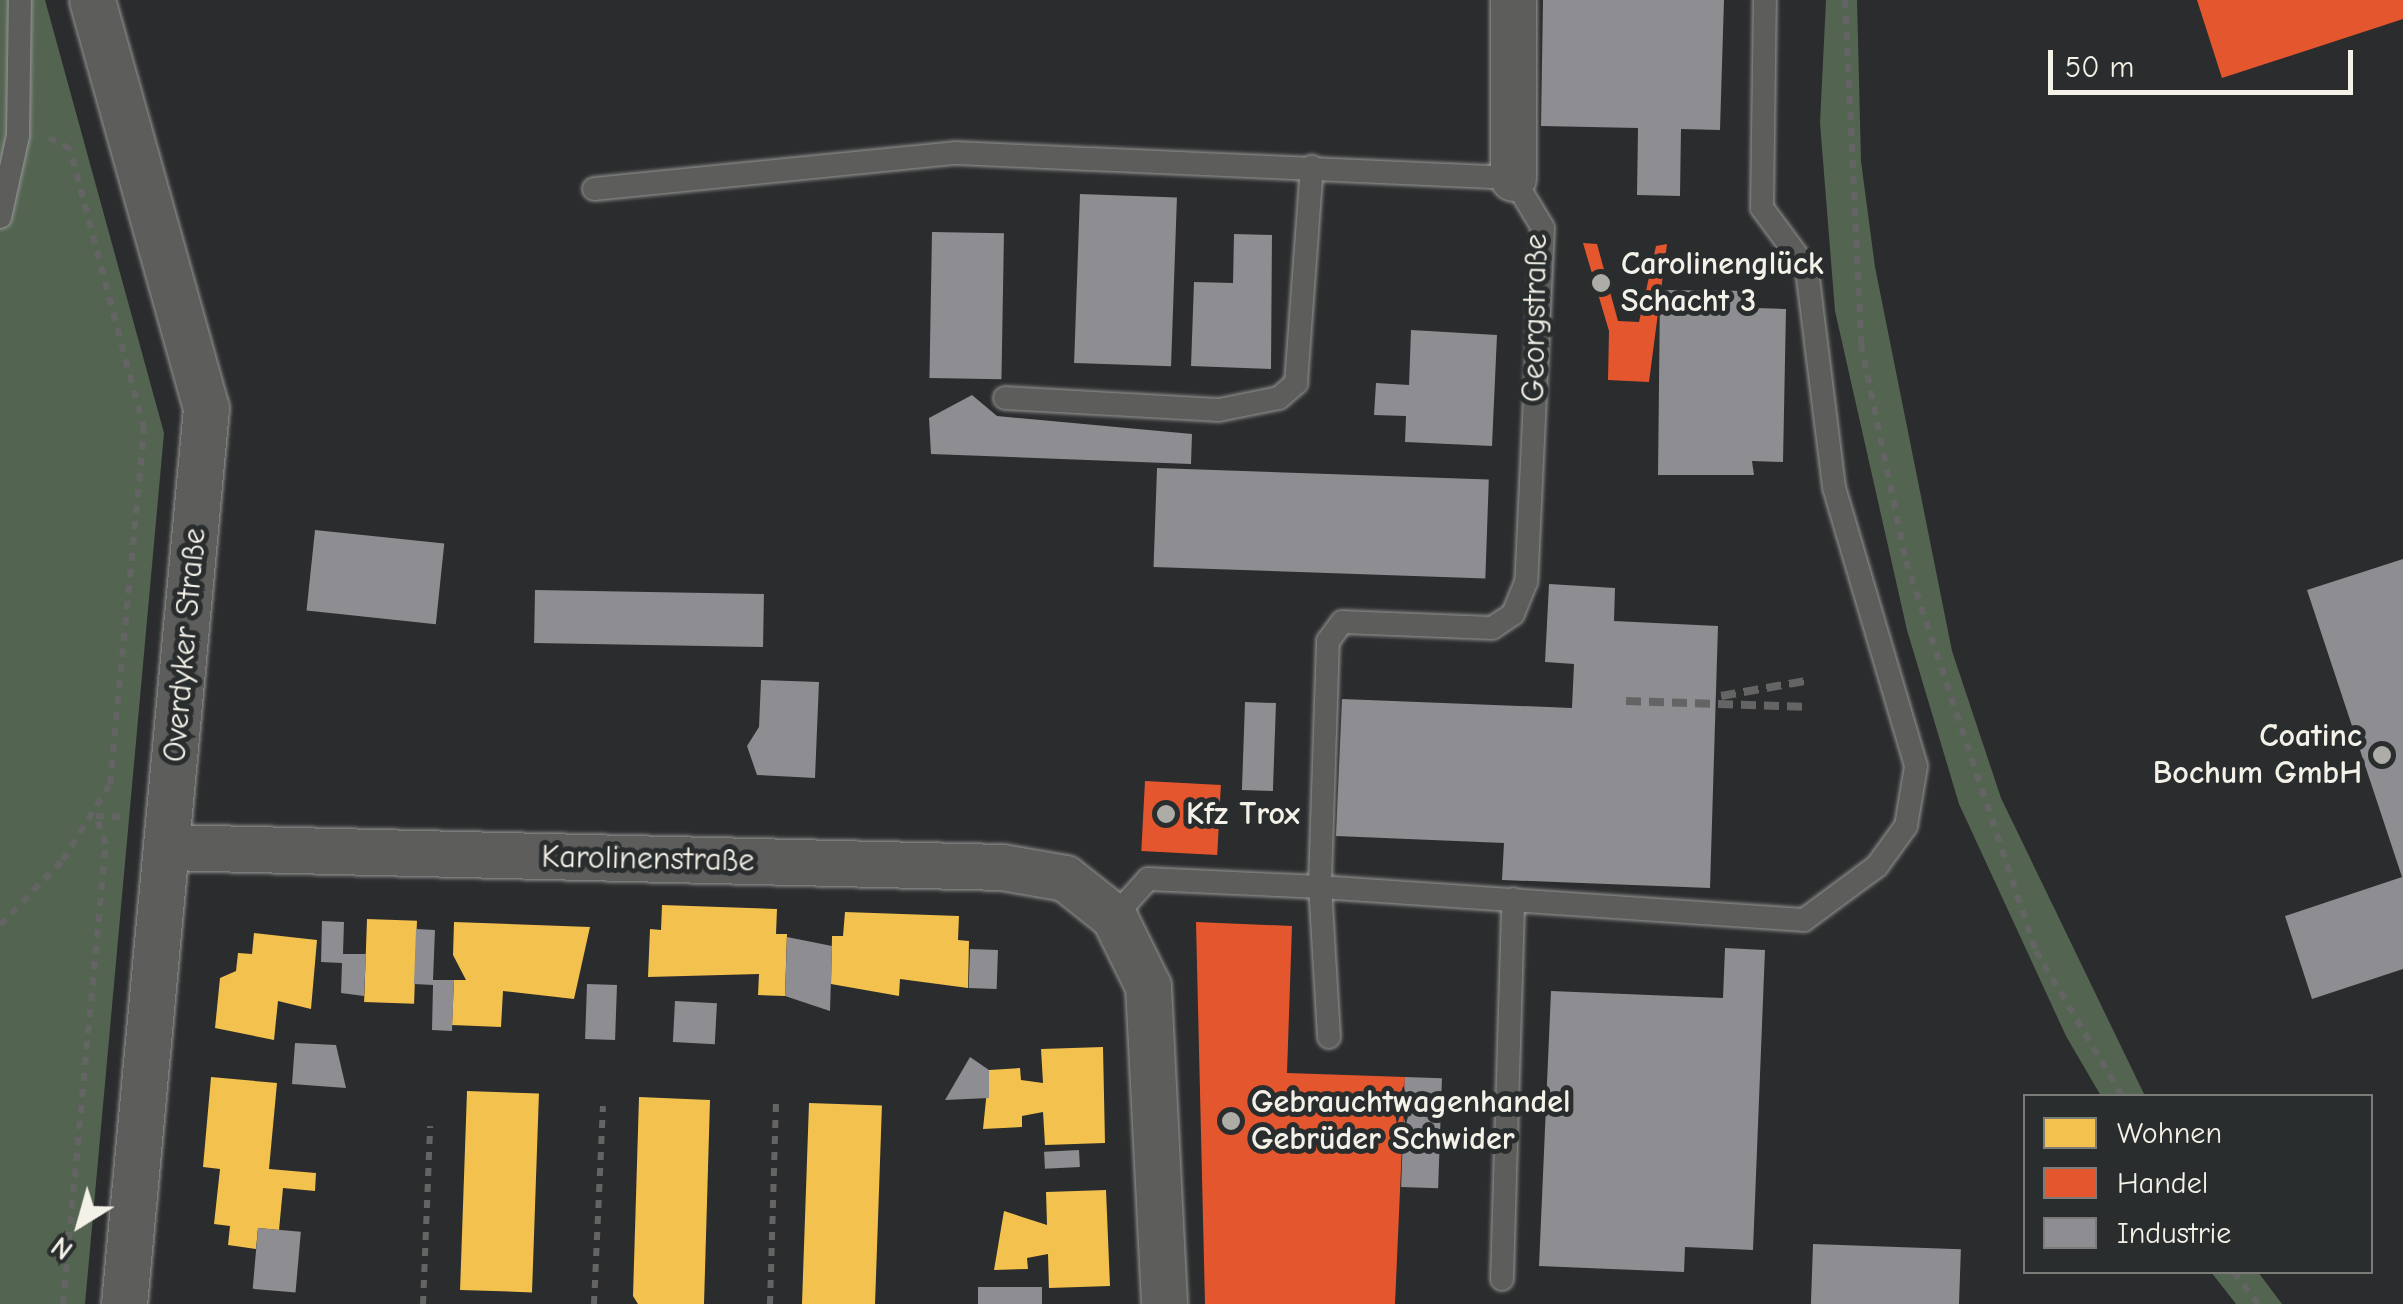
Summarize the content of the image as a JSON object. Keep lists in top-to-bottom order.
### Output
{
  "streets": {
    "street": ["Overdyker Straße", "Karolinenstraße"],
    "lane": ["Georgstraße"]
  },
  "crossings": [
    ["Overdyker Straße", "Karolinenstraße"]
  ],
  "places": [
    "Carolinenglück Schacht 3",
    "Coatinc Bochum GmbH",
    "Kfz Trox",
    "Gebrauchtwagenhandel Gebrüder Schwider"
  ],
  "legend": ["Wohnen", "Handel", "Industrie"],
  "scale_bar": "50 m",
  "north": "bottom left"
}
